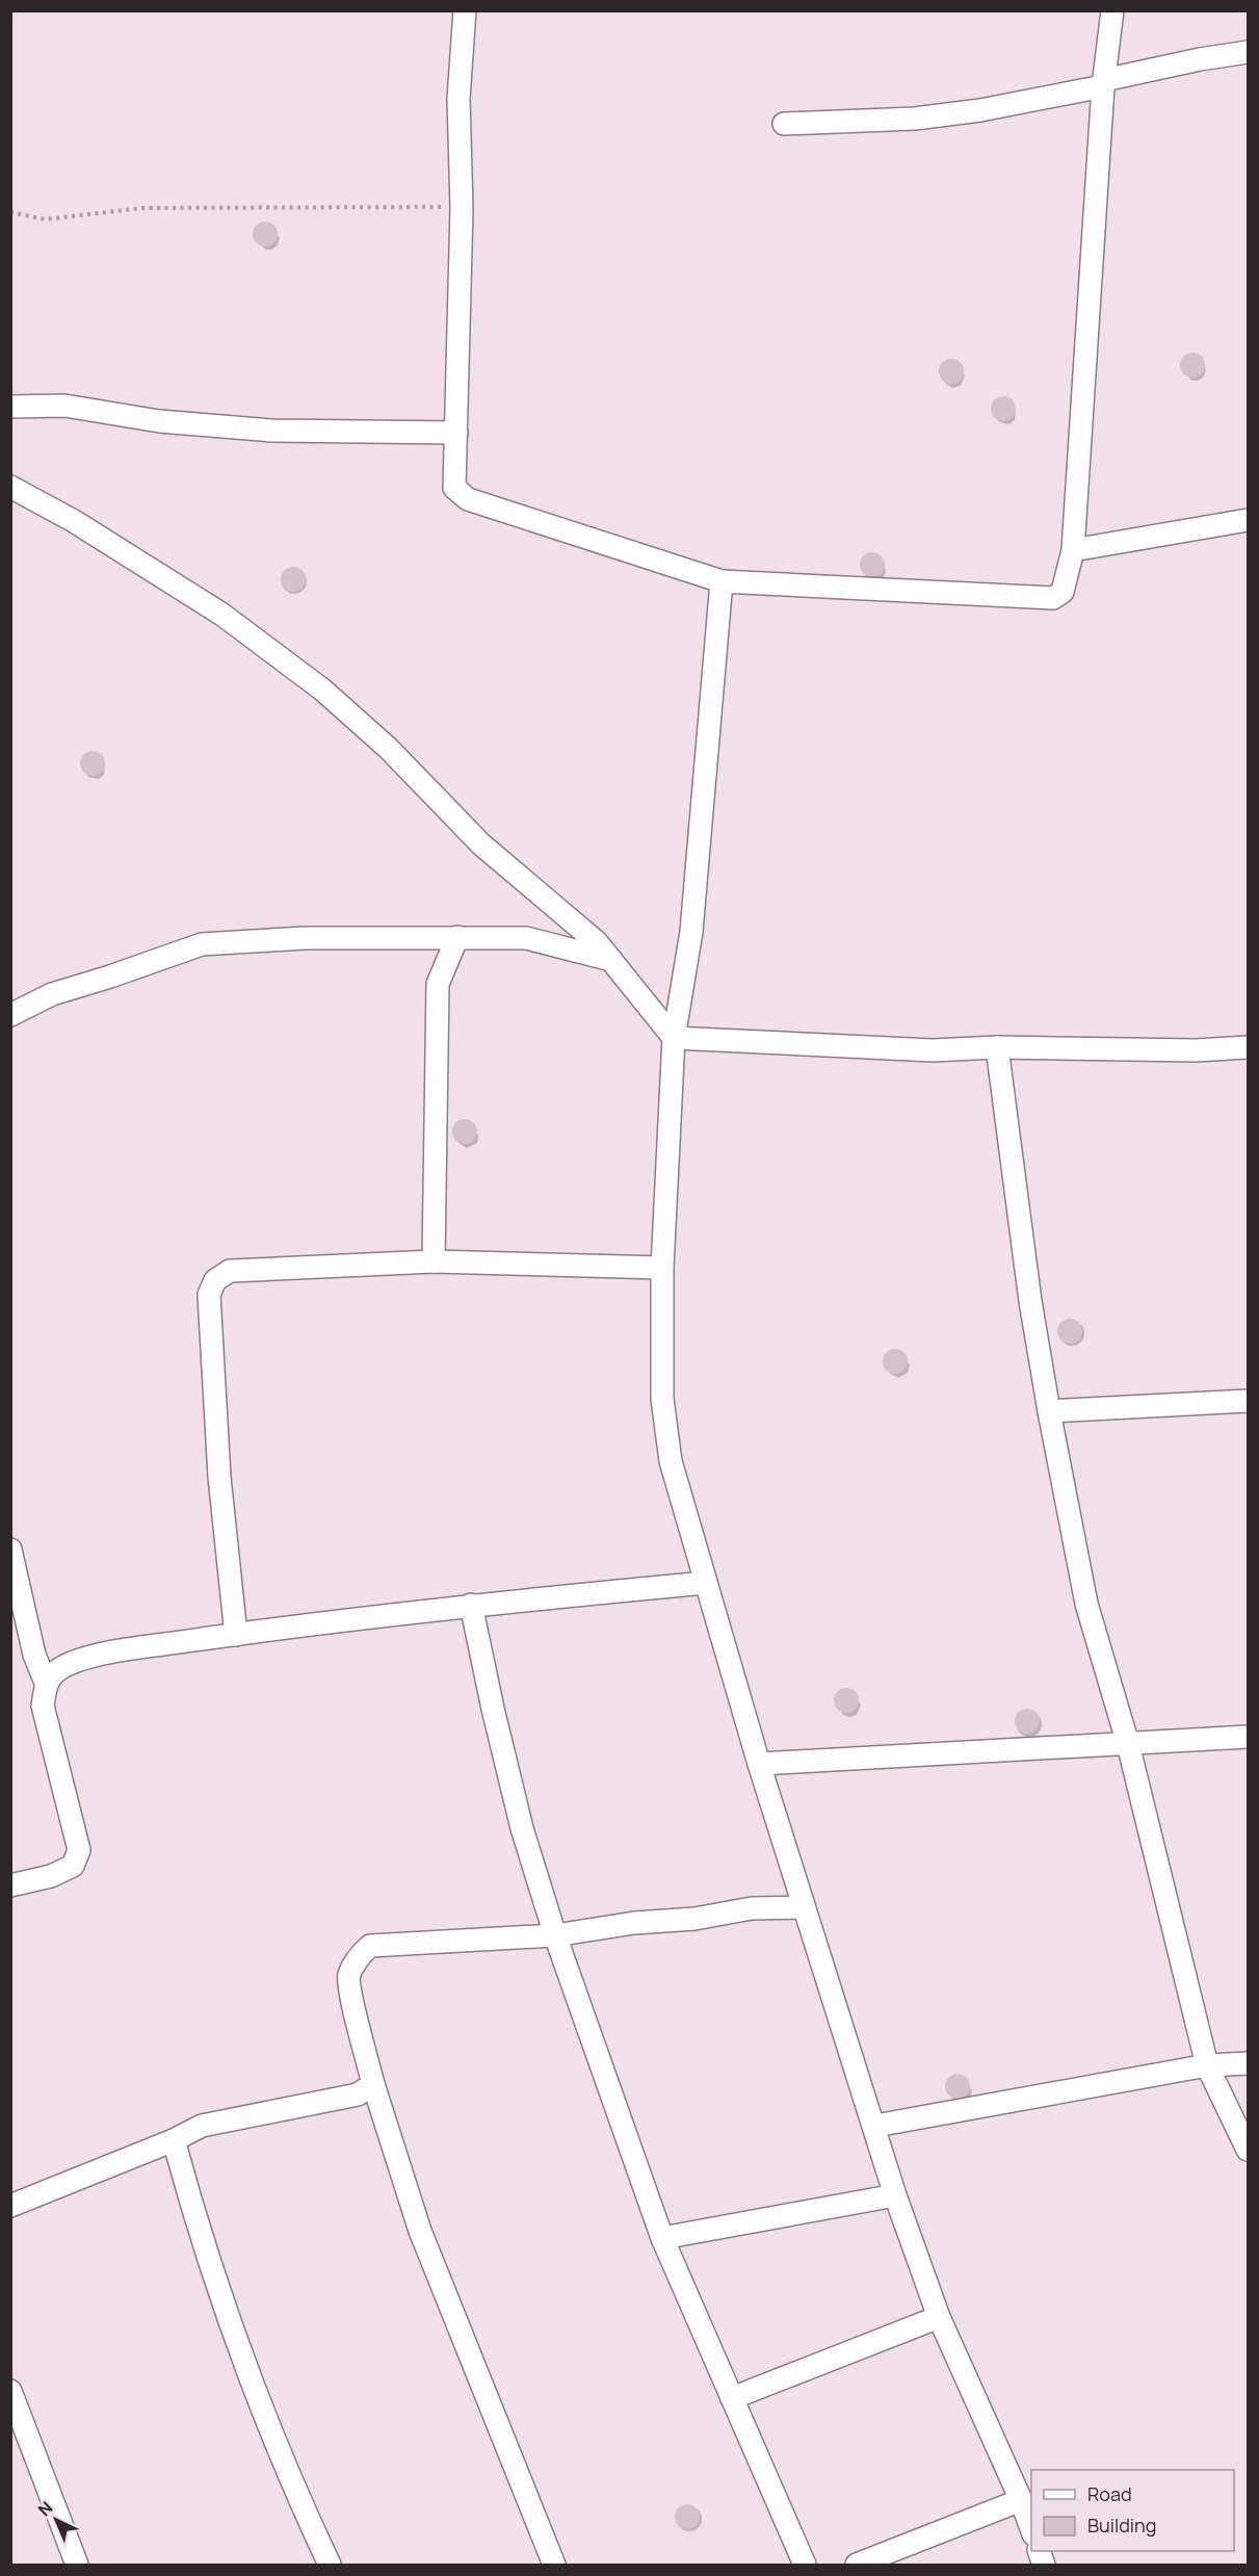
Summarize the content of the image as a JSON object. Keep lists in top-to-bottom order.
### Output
{
  "legend": ["Road", "Building"],
  "north": "top left"
}
